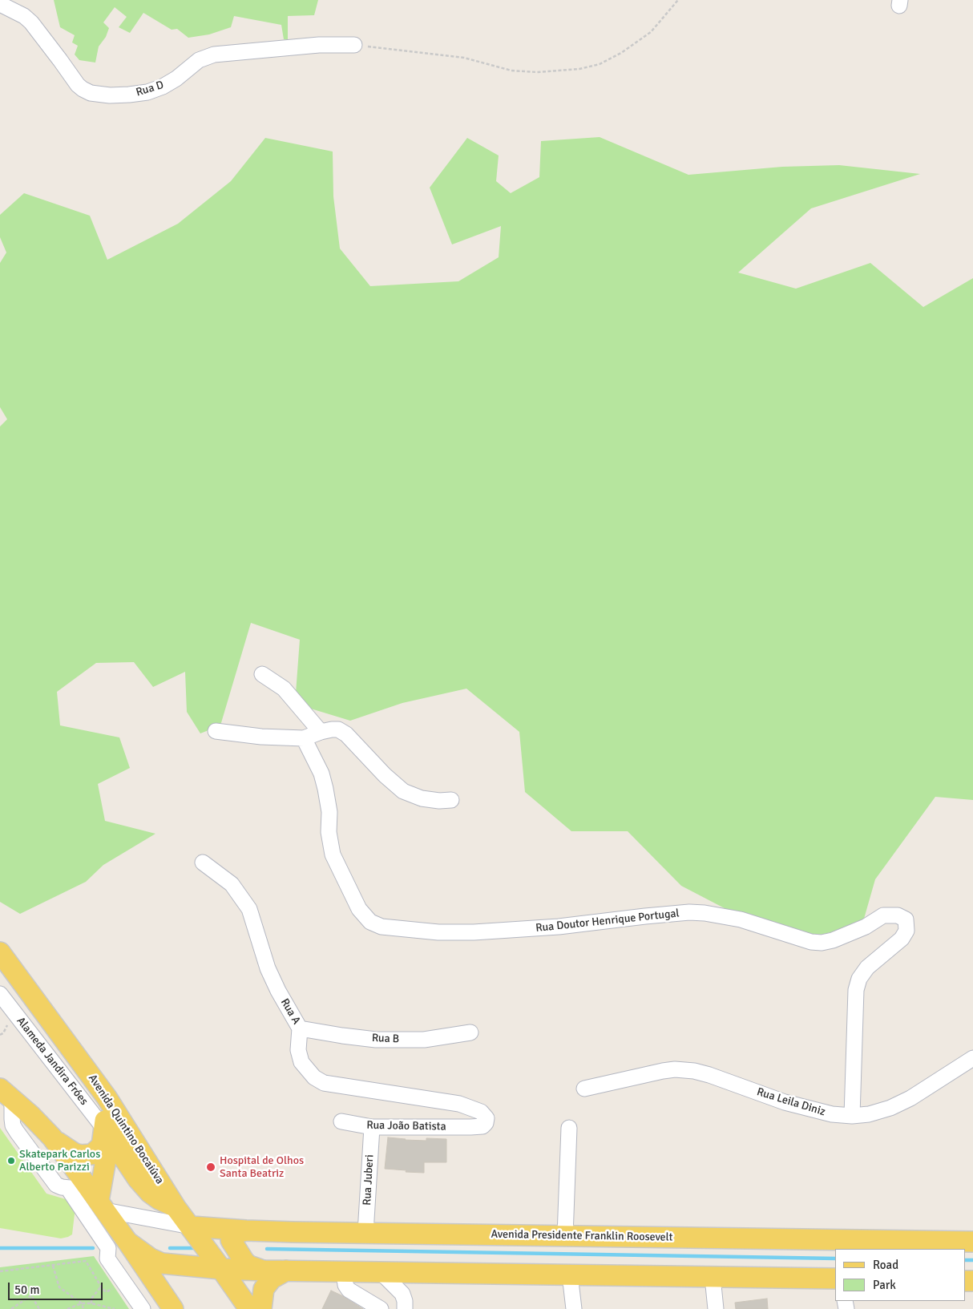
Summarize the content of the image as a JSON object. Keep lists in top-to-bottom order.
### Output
{
  "streets": {
    "main road": ["Avenida Quintino Bocaiúva", "Avenida Presidente Franklin Roosevelt"],
    "street": [
      "Rua D",
      "Rua Doutor Henrique Portugal",
      "Rua A",
      "Rua B",
      "Alameda Jandira Fróes",
      "Rua Leila Diniz",
      "Rua João Batista",
      "Rua Juberi"
    ]
  },
  "crossings": [
    ["Rua Doutor Henrique Portugal", "Rua Leila Diniz"],
    ["Rua A", "Rua B"],
    ["Rua A", "Rua João Batista"],
    ["Rua João Batista", "Rua Juberi"],
    ["Avenida Quintino Bocaiúva", "Avenida Presidente Franklin Roosevelt"],
    ["Rua Juberi", "Avenida Presidente Franklin Roosevelt"]
  ],
  "places": ["Skatepark Carlos Alberto Parizzi", "Hospital de Olhos Santa Beatriz"],
  "legend": ["Road", "Park"],
  "scale_bar": "50 m"
}
